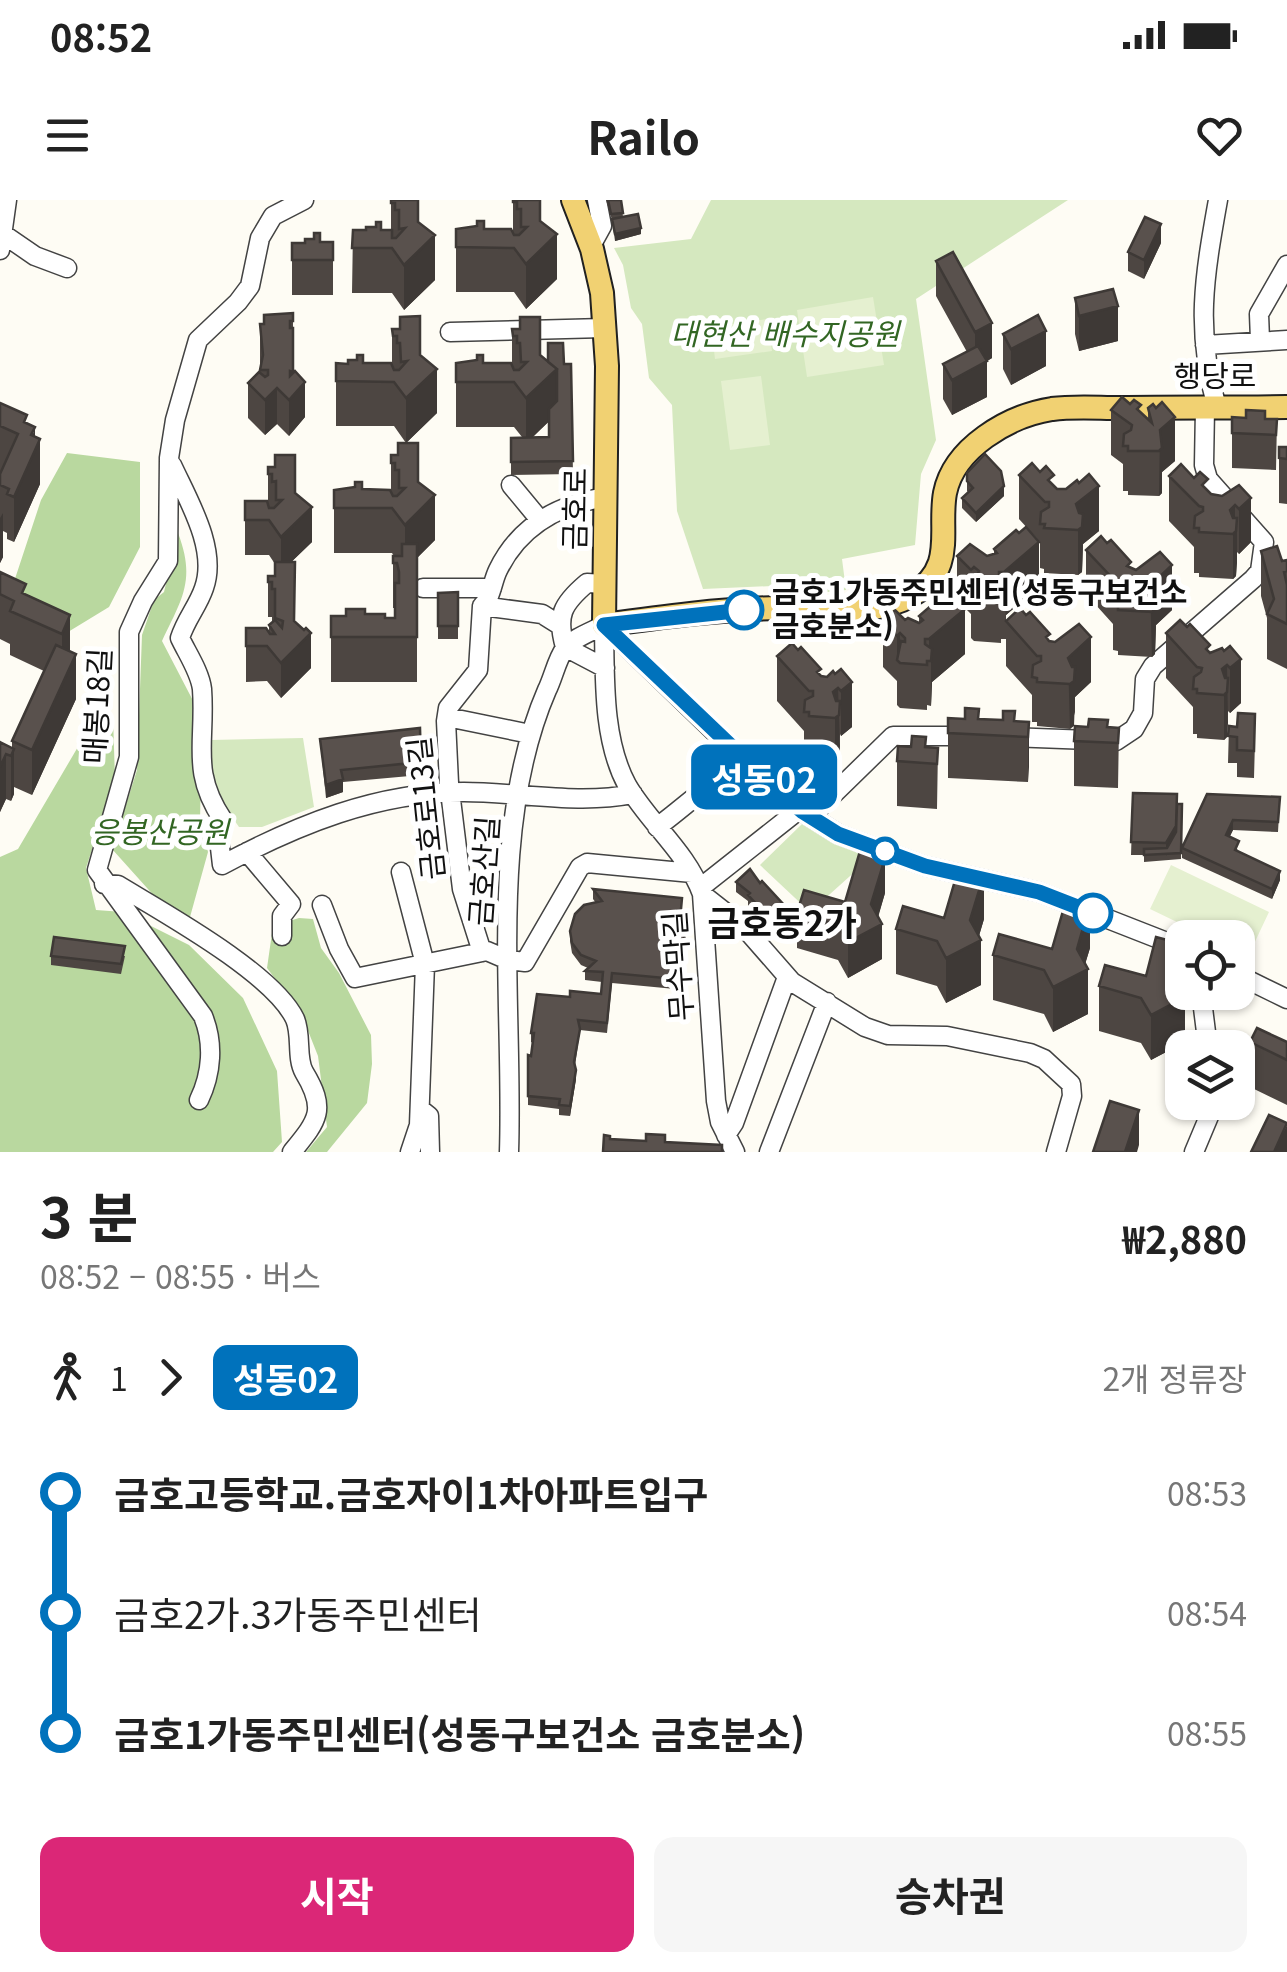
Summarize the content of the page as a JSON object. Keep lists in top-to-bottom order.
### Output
{
  "streets": {
    "main road": ["행당로", "금호로"],
    "street": [
      "매봉18길",
      "금호로13길",
      "금호산길",
      "무수막길"
    ]
  },
  "crossings": [
    ["행당로", "금호로"],
    ["행당로", "무수막길"],
    ["금호로", "금호로13길"],
    ["금호로", "무수막길"]
  ],
  "districts": ["금호동2가"],
  "parks": ["대현산 배수지공원", "응봉산공원"],
  "places": ["금호1가동주민센터(성동구보건소 금호분소)"],
  "lines": ["bus line 성동02"],
  "page": {
    "status": "08:52",
    "header": "Railo",
    "on_map": "성동02",
    "heading": ["3 분", "08:52 – 08:55 · 버스", "₩2,880"],
    "legs": ["1", "성동02", "2개 정류장"],
    "list": [
      {
        "name": "금호고등학교.금호자이1차아파트입구",
        "value": "08:53"
      },
      {
        "name": "금호2가.3가동주민센터",
        "value": "08:54"
      },
      {
        "name": "금호1가동주민센터(성동구보건소 금호분소)",
        "value": "08:55"
      }
    ],
    "buttons": ["시작", "승차권"]
  }
}
